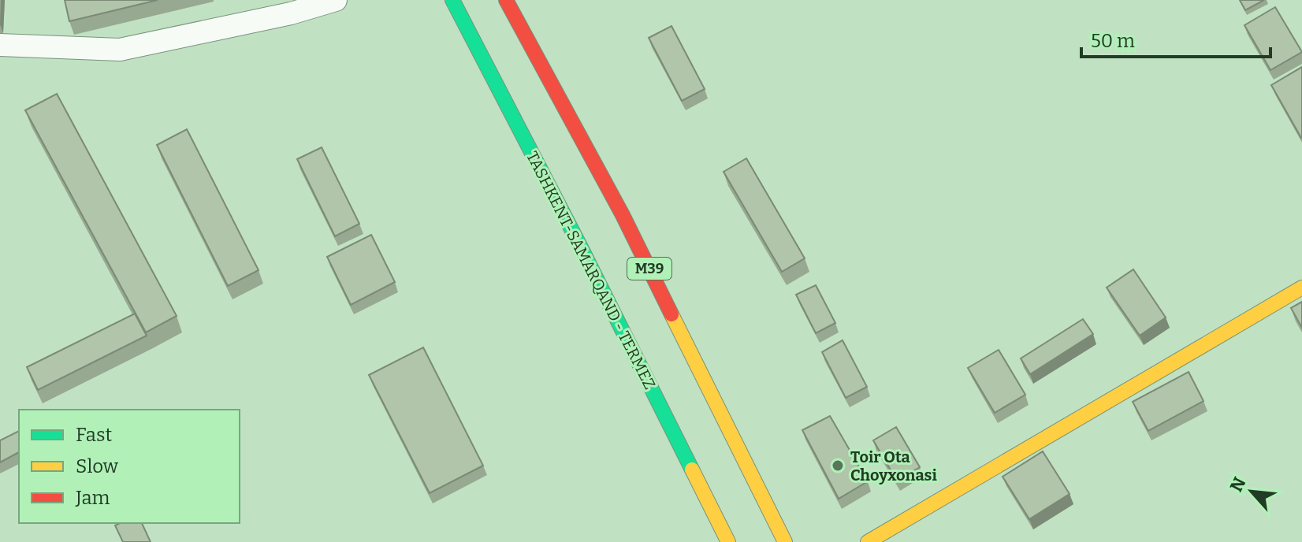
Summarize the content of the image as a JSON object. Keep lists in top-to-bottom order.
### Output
{
  "streets": {
    "main road": ["M39", "TASHKENT-SAMARQAND - TERMEZ"]
  },
  "places": ["Toir Ota Choyxonasi"],
  "legend": ["Fast", "Slow", "Jam"],
  "scale_bar": "50 m",
  "north": "top left"
}
